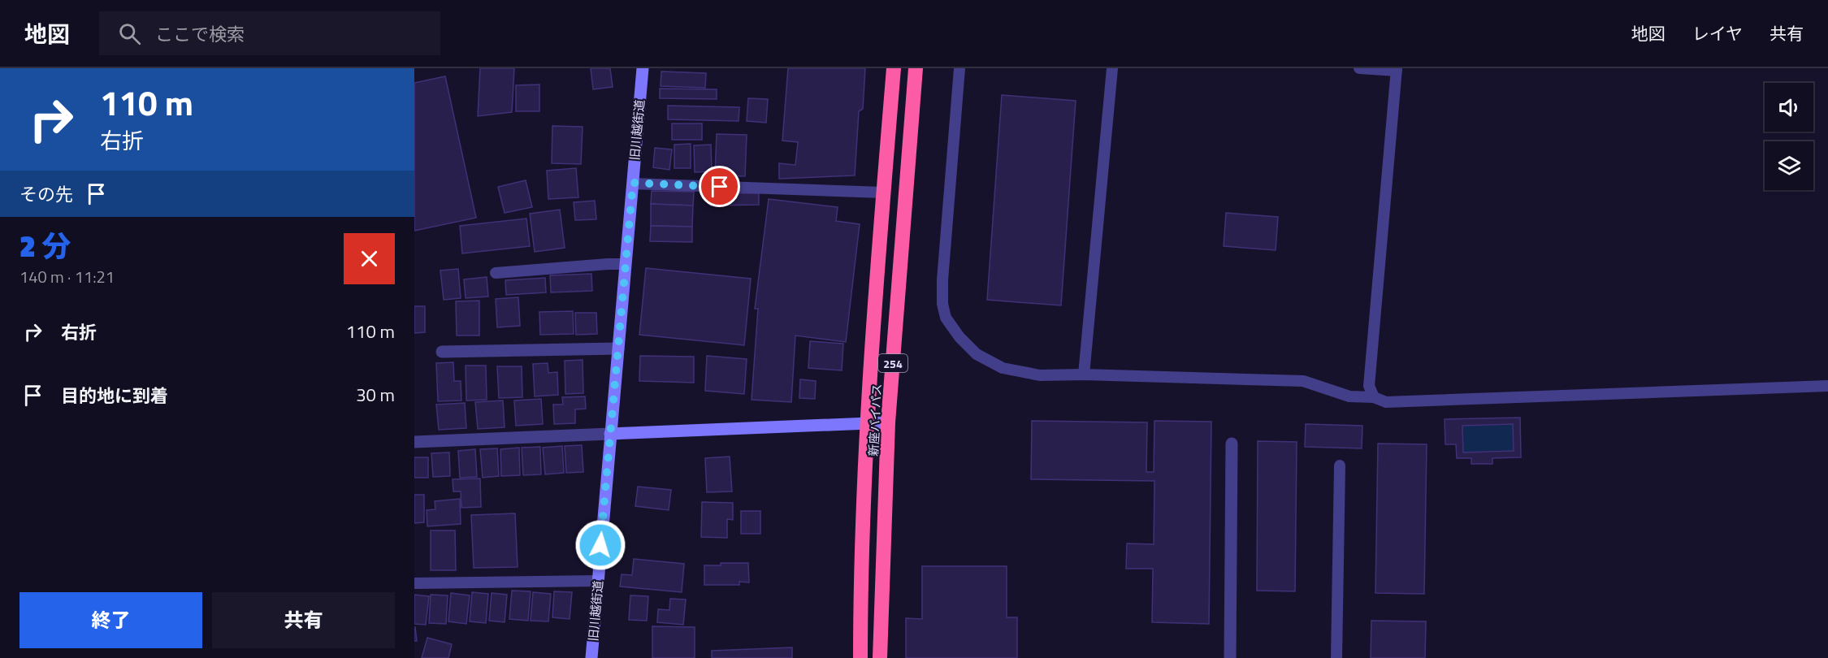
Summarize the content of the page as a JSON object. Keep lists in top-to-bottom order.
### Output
{
  "streets": {
    "highway": ["254", "新座バイパス"],
    "main road": ["旧川越街道"]
  },
  "page": {
    "header": "地図",
    "search": "ここで検索",
    "nav": ["地図", "レイヤ", "共有"],
    "turn": ["110 m", "右折"],
    "then": "その先",
    "heading": ["2 分", "140 m · 11:21"],
    "list": [
      {
        "name": "右折",
        "value": "110 m"
      },
      {
        "name": "目的地に到着",
        "value": "30 m"
      }
    ],
    "buttons": ["終了", "共有"]
  }
}
